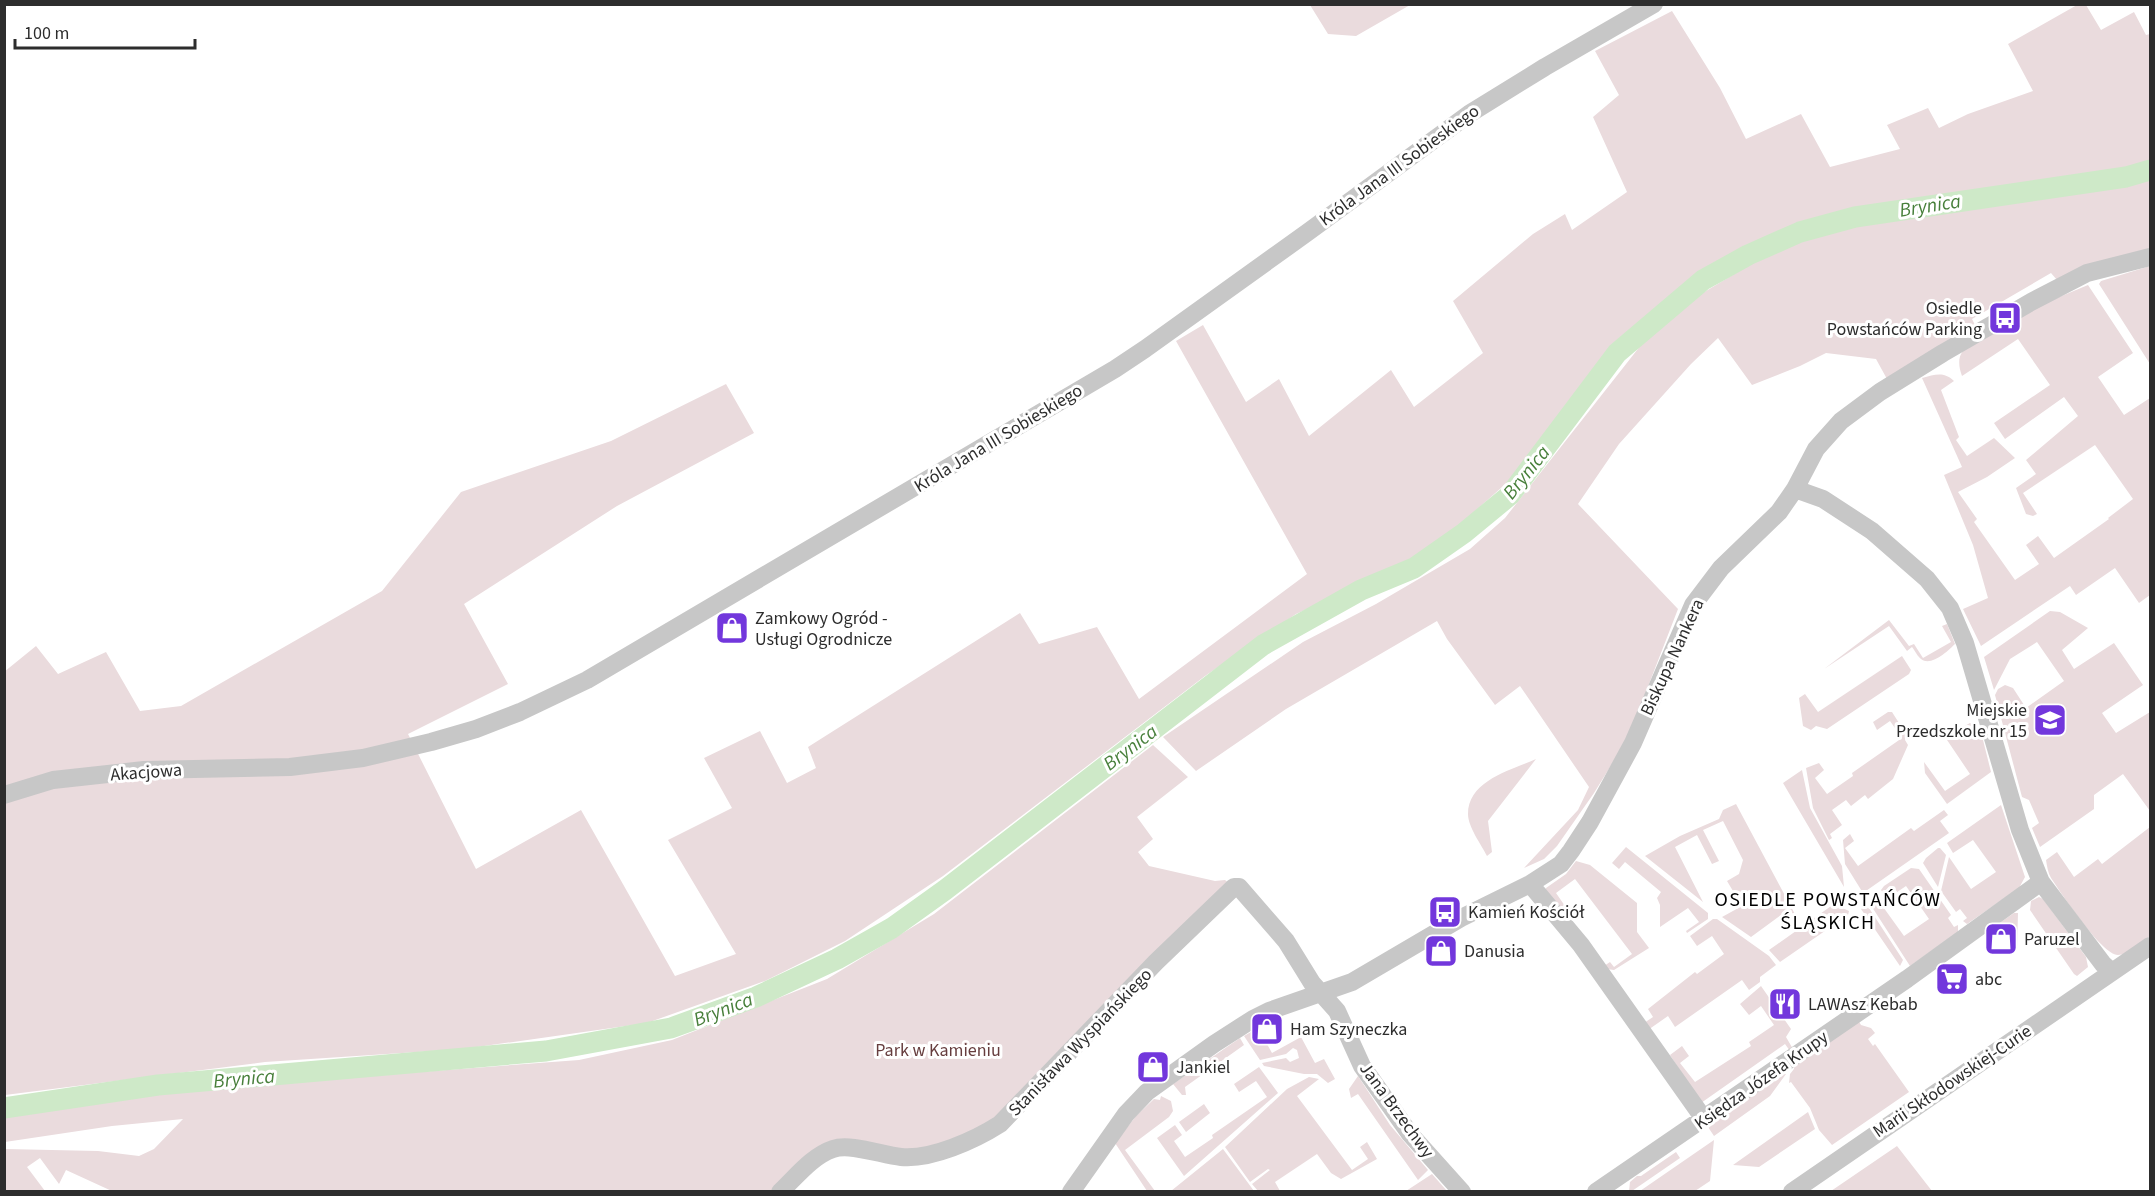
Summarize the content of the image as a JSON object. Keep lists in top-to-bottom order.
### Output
{
  "streets": {
    "street": [
      "Króla Jana III Sobieskiego",
      "Biskupa Nankera",
      "Akacjowa",
      "Stanisława Wyspiańskiego",
      "Księdza Józefa Krupy",
      "Marii Skłodowskiej-Curie",
      "Jana Brzechwy"
    ]
  },
  "crossings": [
    ["Króla Jana III Sobieskiego", "Akacjowa"],
    ["Biskupa Nankera", "Stanisława Wyspiańskiego"],
    ["Biskupa Nankera", "Jana Brzechwy"],
    ["Stanisława Wyspiańskiego", "Jana Brzechwy"]
  ],
  "districts": ["OSIEDLE POWSTAŃCÓW ŚLĄSKICH"],
  "water": ["Brynica"],
  "parks": ["Park w Kamieniu"],
  "places": {
    "bus stop": ["Osiedle Powstańców Parking", "Kamień Kościół"],
    "shop": [
      "Zamkowy Ogród - Usługi Ogrodnicze",
      "Paruzel",
      "Danusia",
      "Ham Szyneczka",
      "Jankiel"
    ],
    "school or university": ["Miejskie Przedszkole nr 15"],
    "supermarket": ["abc"],
    "restaurant": ["LAWAsz Kebab"]
  },
  "scale_bar": "100 m"
}
